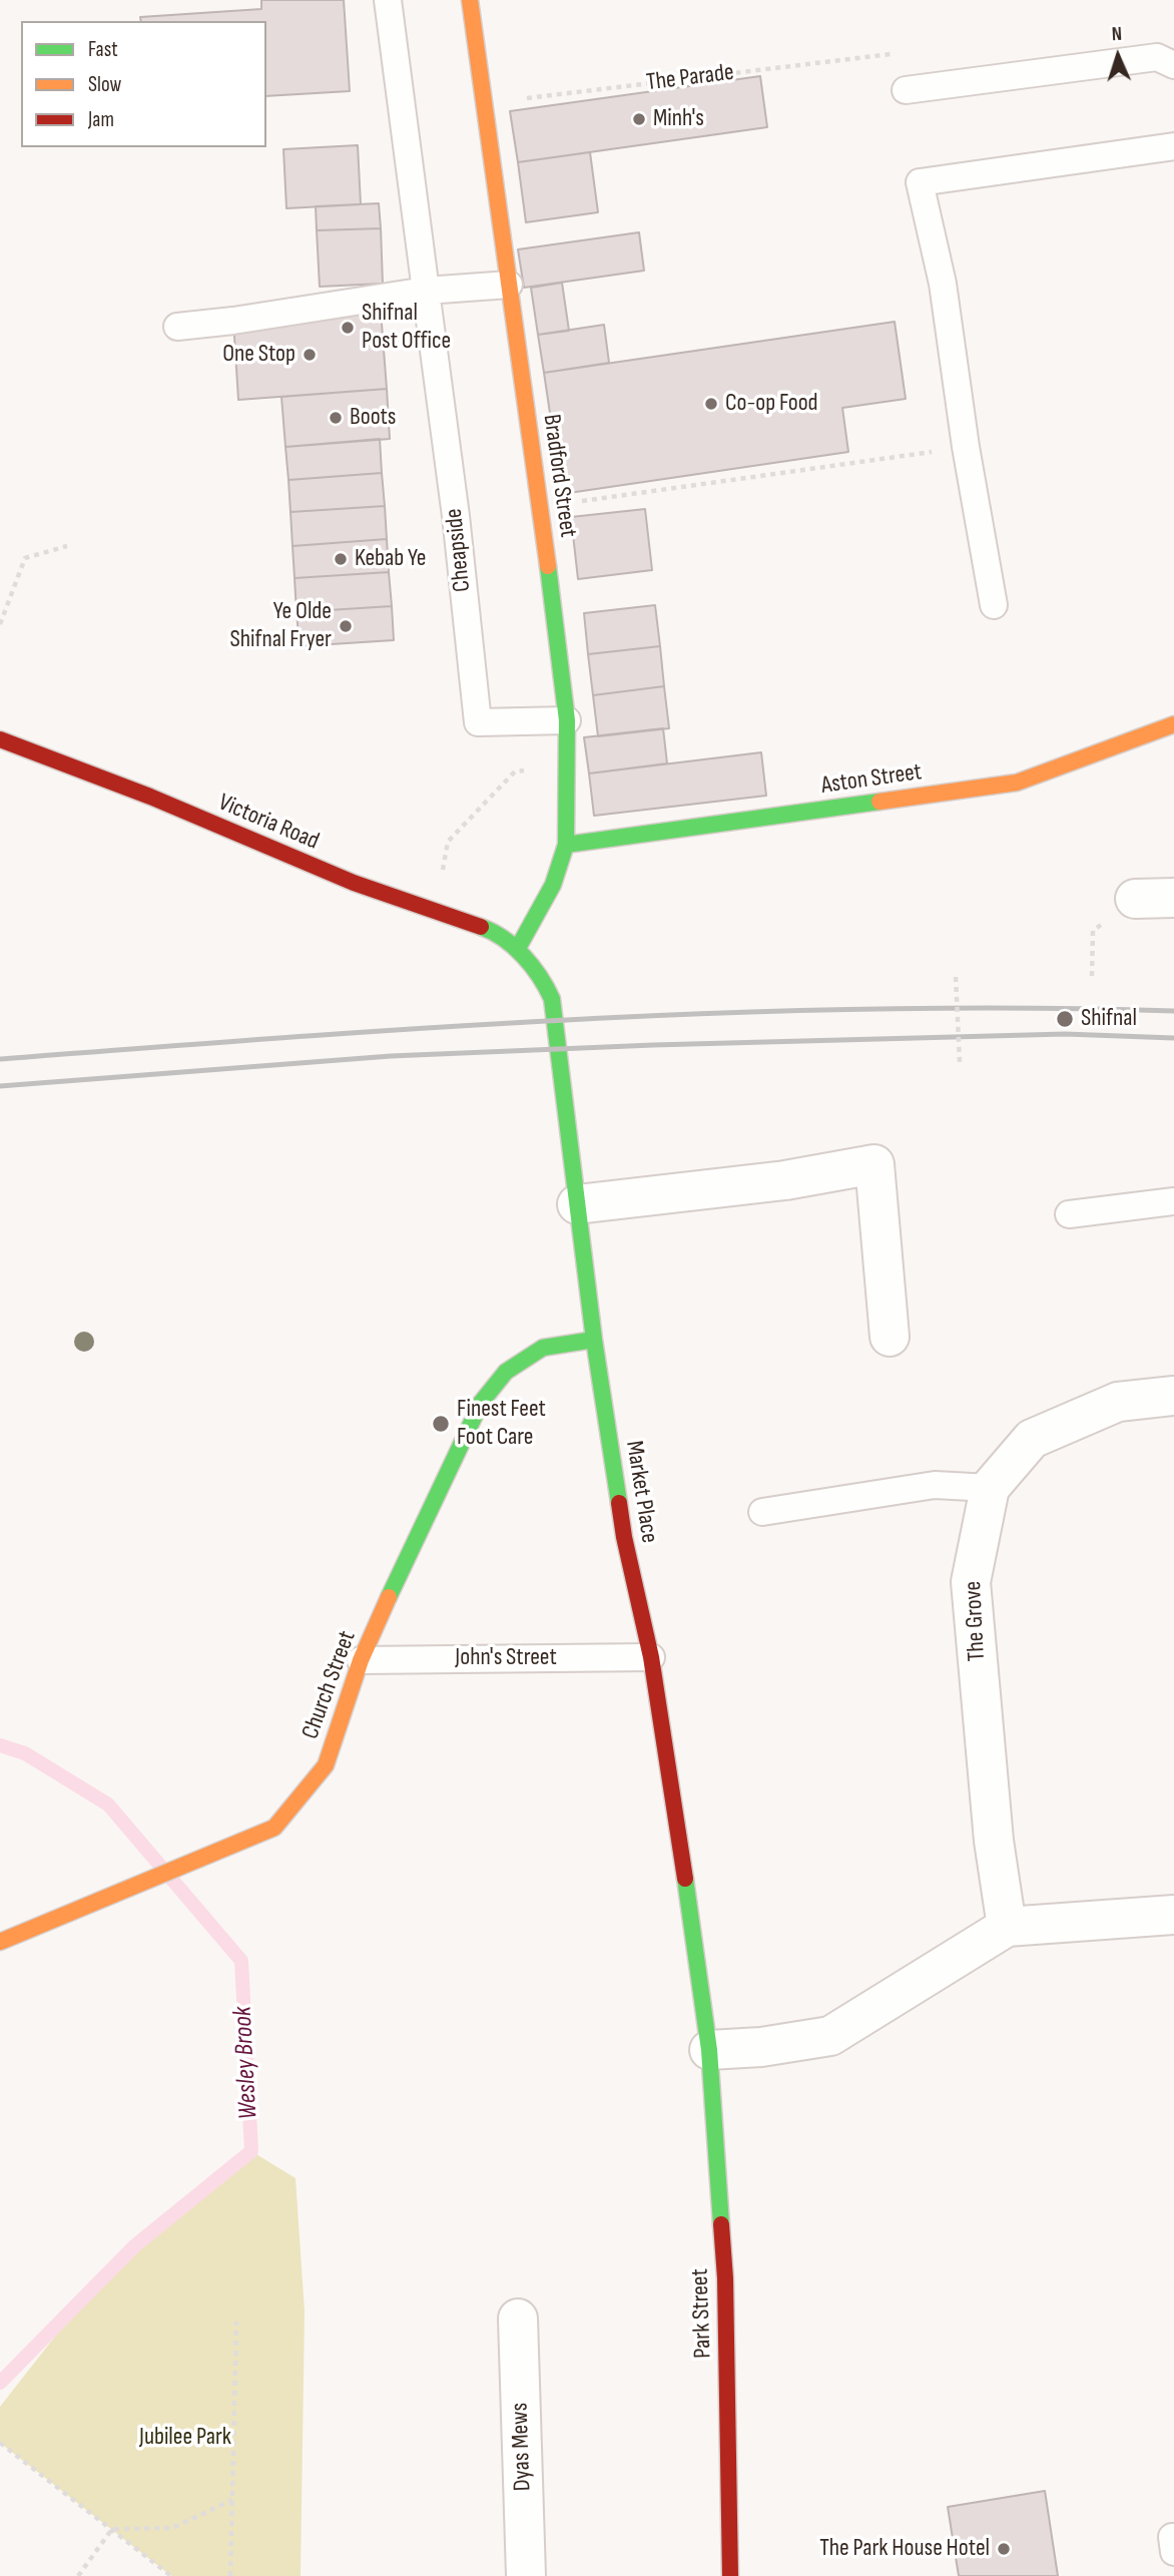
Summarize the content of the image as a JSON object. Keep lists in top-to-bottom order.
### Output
{
  "streets": {
    "street": [
      "Bradford Street",
      "Aston Street",
      "Victoria Road",
      "Market Place",
      "The Grove",
      "Church Street",
      "Park Street",
      "Dyas Mews"
    ],
    "lane": ["Cheapside", "John's Street"],
    "path": ["The Parade"]
  },
  "crossings": [
    ["The Parade", "Bradford Street"],
    ["Bradford Street", "Cheapside"],
    ["Bradford Street", "Aston Street"],
    ["Bradford Street", "Victoria Road"],
    ["Bradford Street", "Market Place"],
    ["Victoria Road", "Market Place"],
    ["Market Place", "John's Street"],
    ["Market Place", "Church Street"],
    ["Market Place", "Park Street"],
    ["John's Street", "Church Street"]
  ],
  "water": ["Wesley Brook"],
  "parks": ["Jubilee Park"],
  "places": [
    "Minh's",
    "Shifnal Post Office",
    "One Stop",
    "Co-op Food",
    "Boots",
    "Kebab Ye",
    "Ye Olde Shifnal Fryer",
    "Shifnal",
    "Finest Feet Foot Care",
    "The Park House Hotel"
  ],
  "legend": ["Fast", "Slow", "Jam"],
  "north": "top"
}
